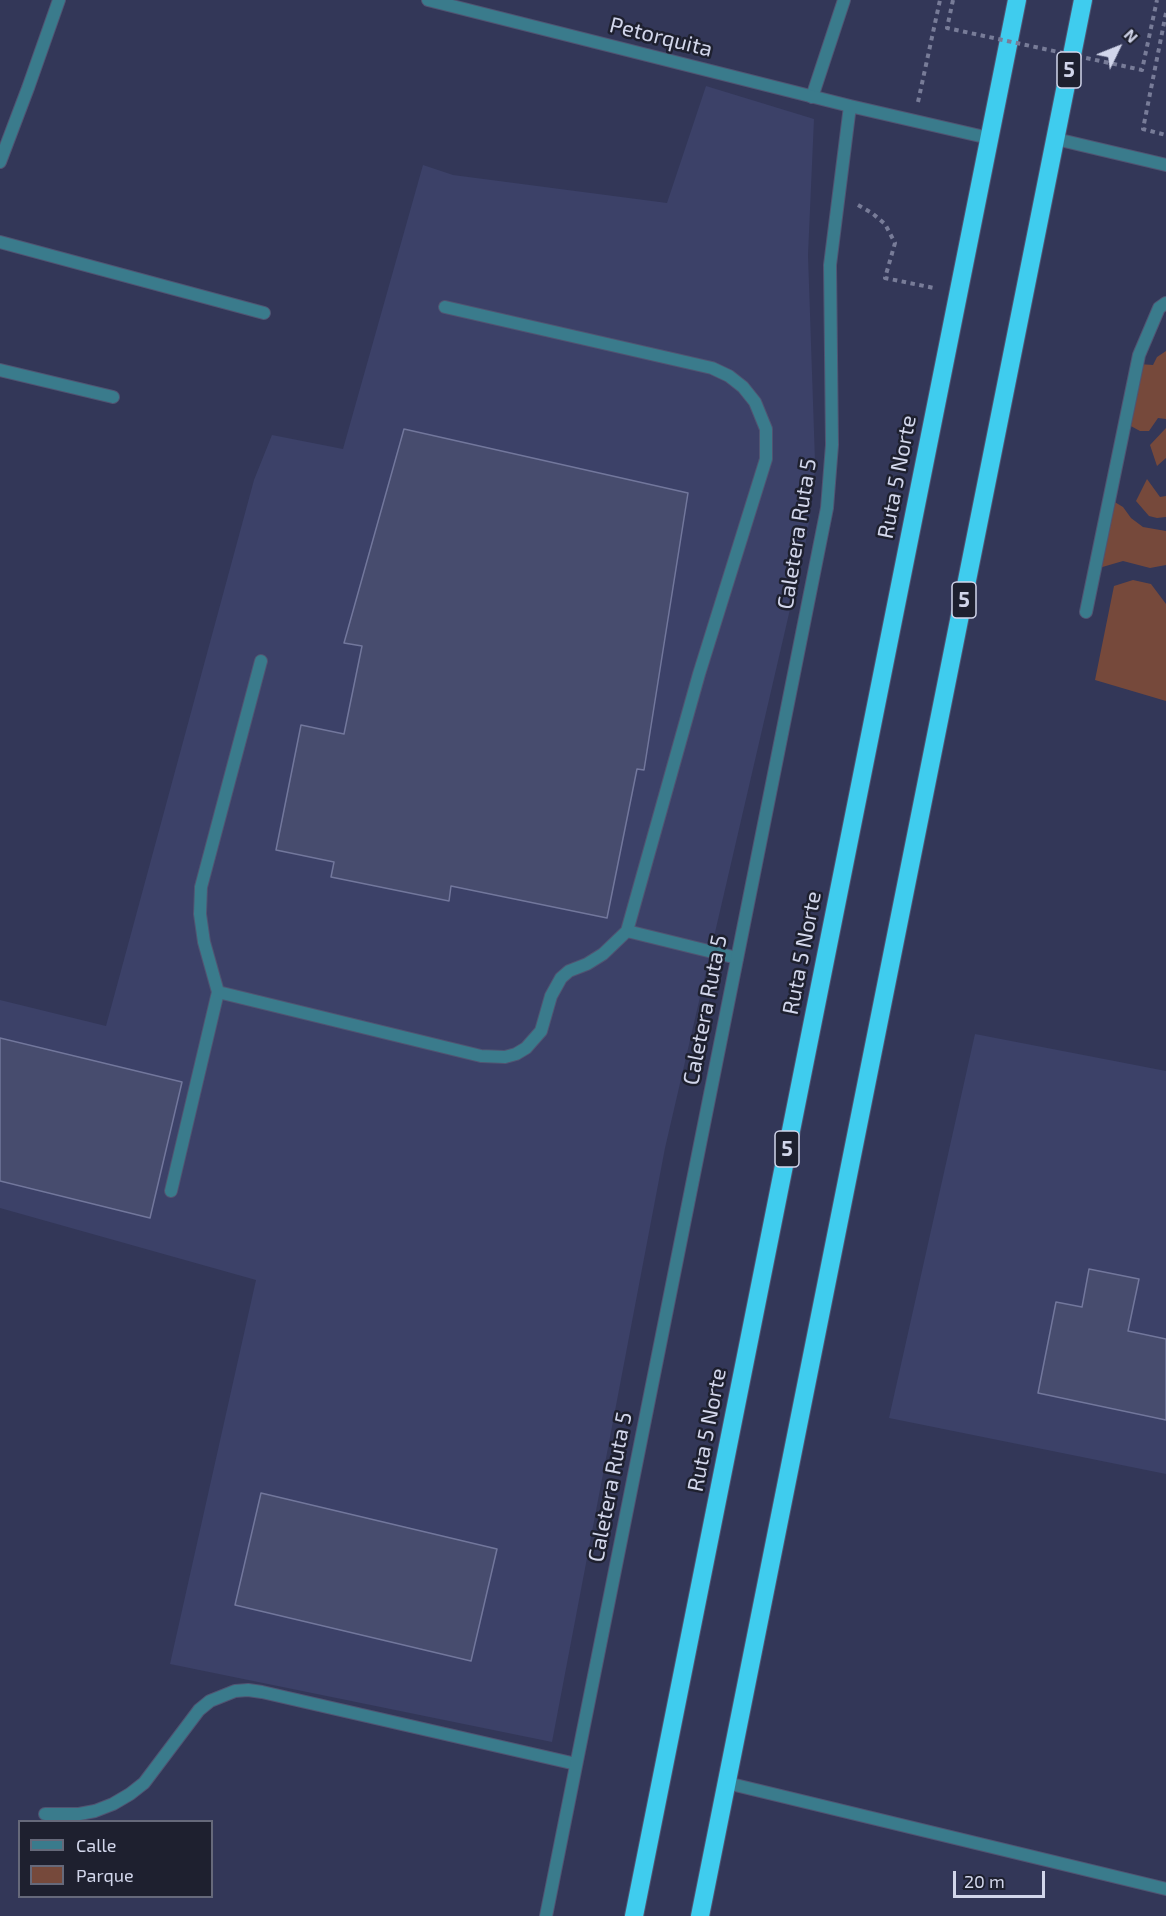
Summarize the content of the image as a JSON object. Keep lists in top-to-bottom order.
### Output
{
  "streets": {
    "highway": ["5", "Ruta 5 Norte"],
    "street": ["Petorquita", "Caletera Ruta 5"]
  },
  "crossings": [
    ["Petorquita", "Ruta 5 Norte"],
    ["Petorquita", "Caletera Ruta 5"]
  ],
  "legend": ["Calle", "Parque"],
  "scale_bar": "20 m",
  "north": "top right"
}
